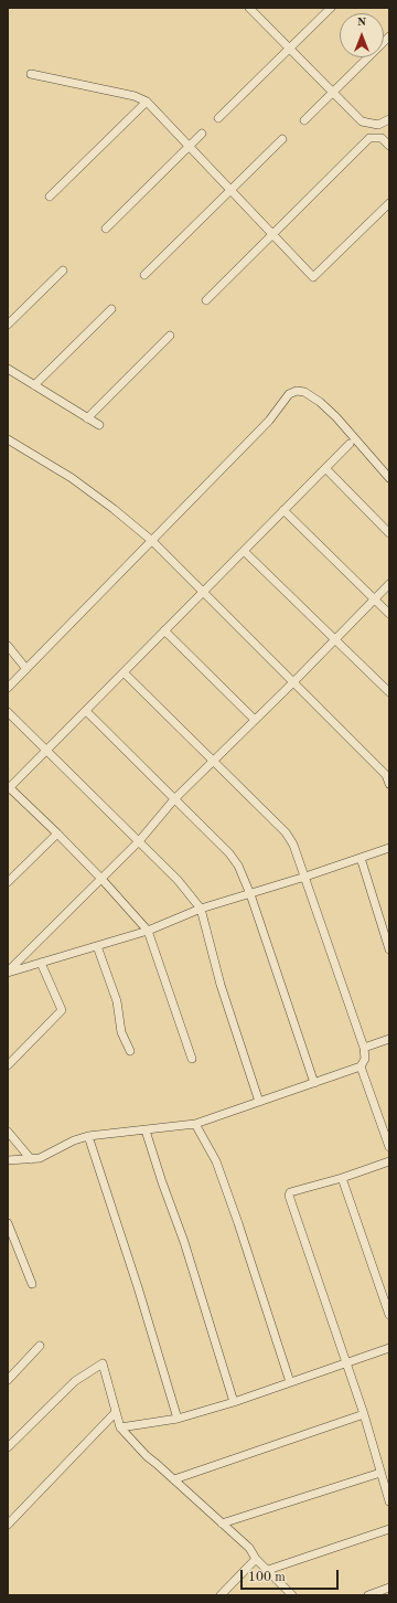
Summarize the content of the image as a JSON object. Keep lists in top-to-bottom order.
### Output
{
  "scale_bar": "100 m",
  "north": "top"
}
